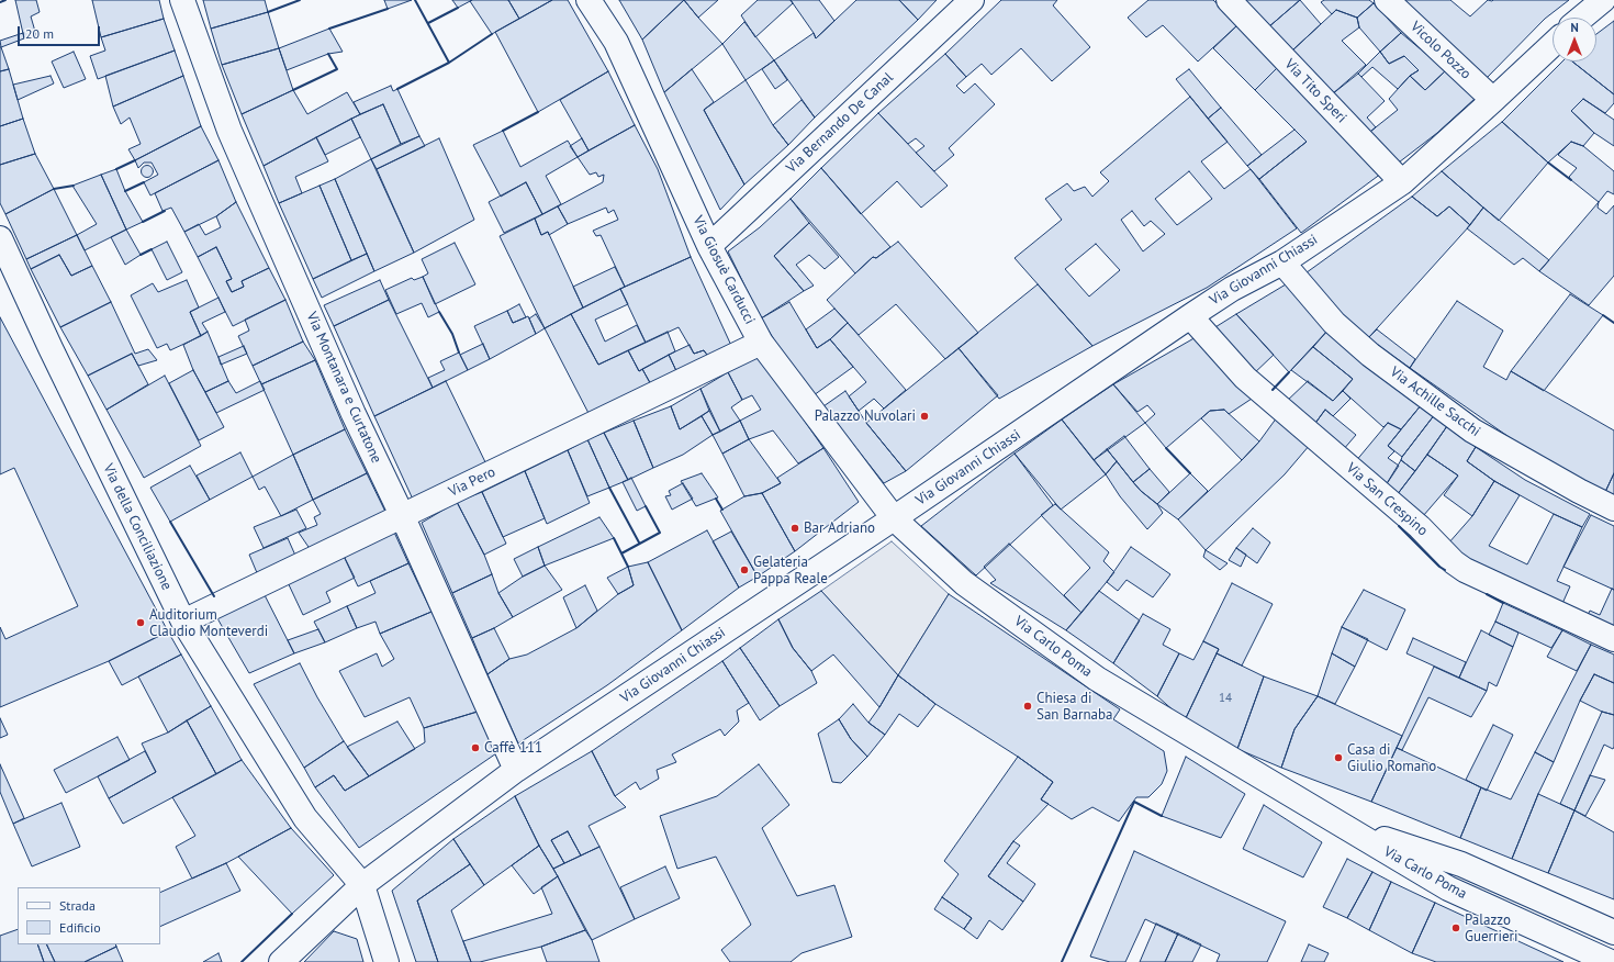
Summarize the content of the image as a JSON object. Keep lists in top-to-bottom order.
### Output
{
  "streets": {
    "street": [
      "Vicolo Pozzo",
      "Via Tito Speri",
      "Via Bernando De Canal",
      "Via Giosuè Carducci",
      "Via Giovanni Chiassi",
      "Via Montanara e Curtatone",
      "Via Achille Sacchi",
      "Via Pero",
      "Via San Crespino",
      "Via della Conciliazione",
      "Via Carlo Poma"
    ]
  },
  "crossings": [
    ["Vicolo Pozzo", "Via Giovanni Chiassi"],
    ["Via Tito Speri", "Via Giovanni Chiassi"],
    ["Via Bernando De Canal", "Via Giosuè Carducci"],
    ["Via Giosuè Carducci", "Via Giovanni Chiassi"],
    ["Via Giosuè Carducci", "Via Pero"],
    ["Via Giosuè Carducci", "Via Carlo Poma"],
    ["Via Giovanni Chiassi", "Via Montanara e Curtatone"],
    ["Via Giovanni Chiassi", "Via Achille Sacchi"],
    ["Via Giovanni Chiassi", "Via San Crespino"],
    ["Via Giovanni Chiassi", "Via della Conciliazione"],
    ["Via Giovanni Chiassi", "Via Carlo Poma"],
    ["Via Montanara e Curtatone", "Via Pero"],
    ["Via Pero", "Via della Conciliazione"]
  ],
  "places": [
    "Palazzo Nuvolari",
    "Bar Adriano",
    "Gelateria Pappa Reale",
    "Auditorium Claudio Monteverdi",
    "Chiesa di San Barnaba",
    "Caffè 111",
    "Casa di Giulio Romano",
    "Palazzo Guerrieri"
  ],
  "house_numbers": ["14"],
  "legend": ["Strada", "Edificio"],
  "scale_bar": "20 m",
  "north": "top"
}
